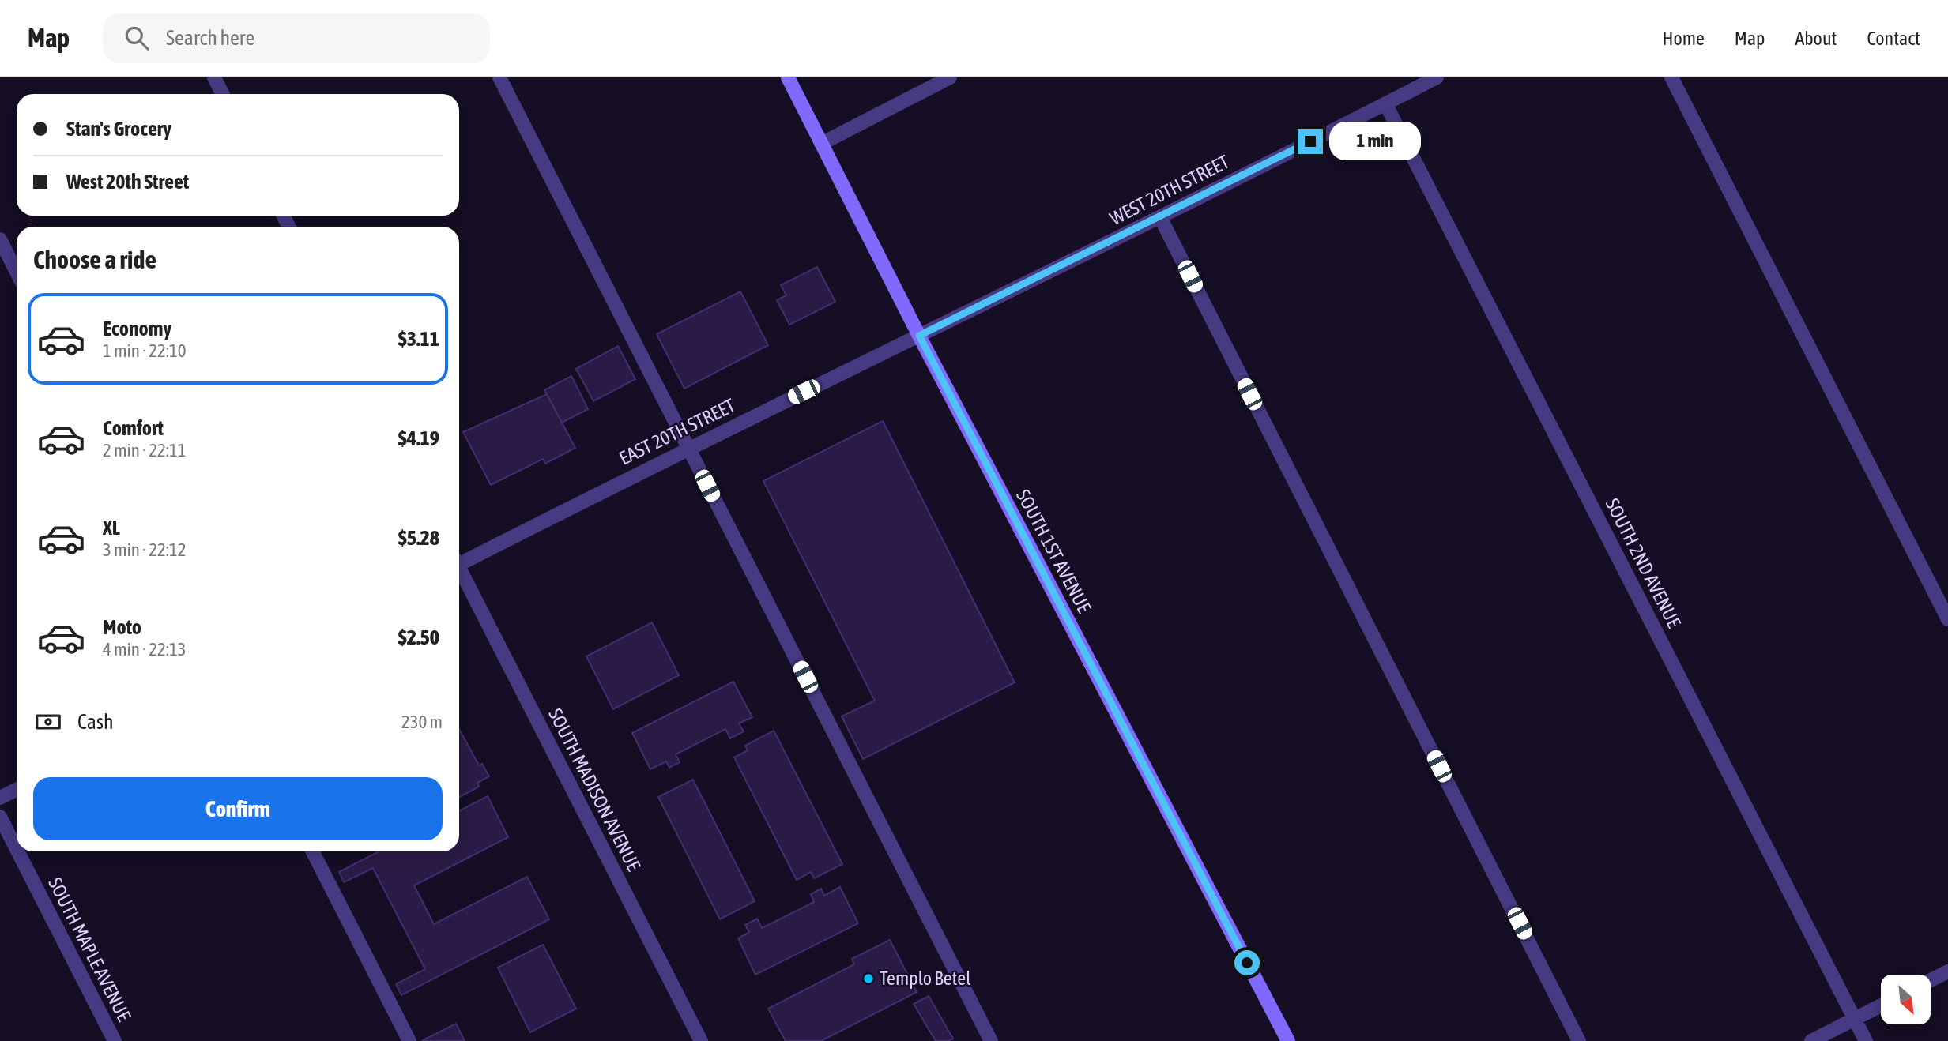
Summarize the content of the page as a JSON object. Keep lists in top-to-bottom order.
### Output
{
  "streets": {
    "street": [
      "WEST 20TH STREET",
      "EAST 20TH STREET",
      "SOUTH 1ST AVENUE",
      "SOUTH 2ND AVENUE",
      "SOUTH MADISON AVENUE",
      "SOUTH MAPLE AVENUE"
    ]
  },
  "crossings": [
    ["WEST 20TH STREET", "EAST 20TH STREET"],
    ["WEST 20TH STREET", "SOUTH 1ST AVENUE"],
    ["WEST 20TH STREET", "SOUTH 2ND AVENUE"],
    ["EAST 20TH STREET", "SOUTH 1ST AVENUE"]
  ],
  "places": ["Templo Betel"],
  "north": "bottom right",
  "page": {
    "header": "Map",
    "search": "Search here",
    "nav": [
      "Home",
      "Map",
      "About",
      "Contact"
    ],
    "banner": ["Stan's Grocery", "West 20th Street"],
    "bubble": "1 min",
    "heading": "Choose a ride",
    "list": [
      {
        "name": "Economy",
        "note": "1 min · 22:10",
        "value": "$3.11"
      },
      {
        "name": "Comfort",
        "note": "2 min · 22:11",
        "value": "$4.19"
      },
      {
        "name": "XL",
        "note": "3 min · 22:12",
        "value": "$5.28"
      },
      {
        "name": "Moto",
        "note": "4 min · 22:13",
        "value": "$2.50"
      }
    ],
    "pay": ["Cash", "230 m"],
    "buttons": "Confirm"
  }
}
